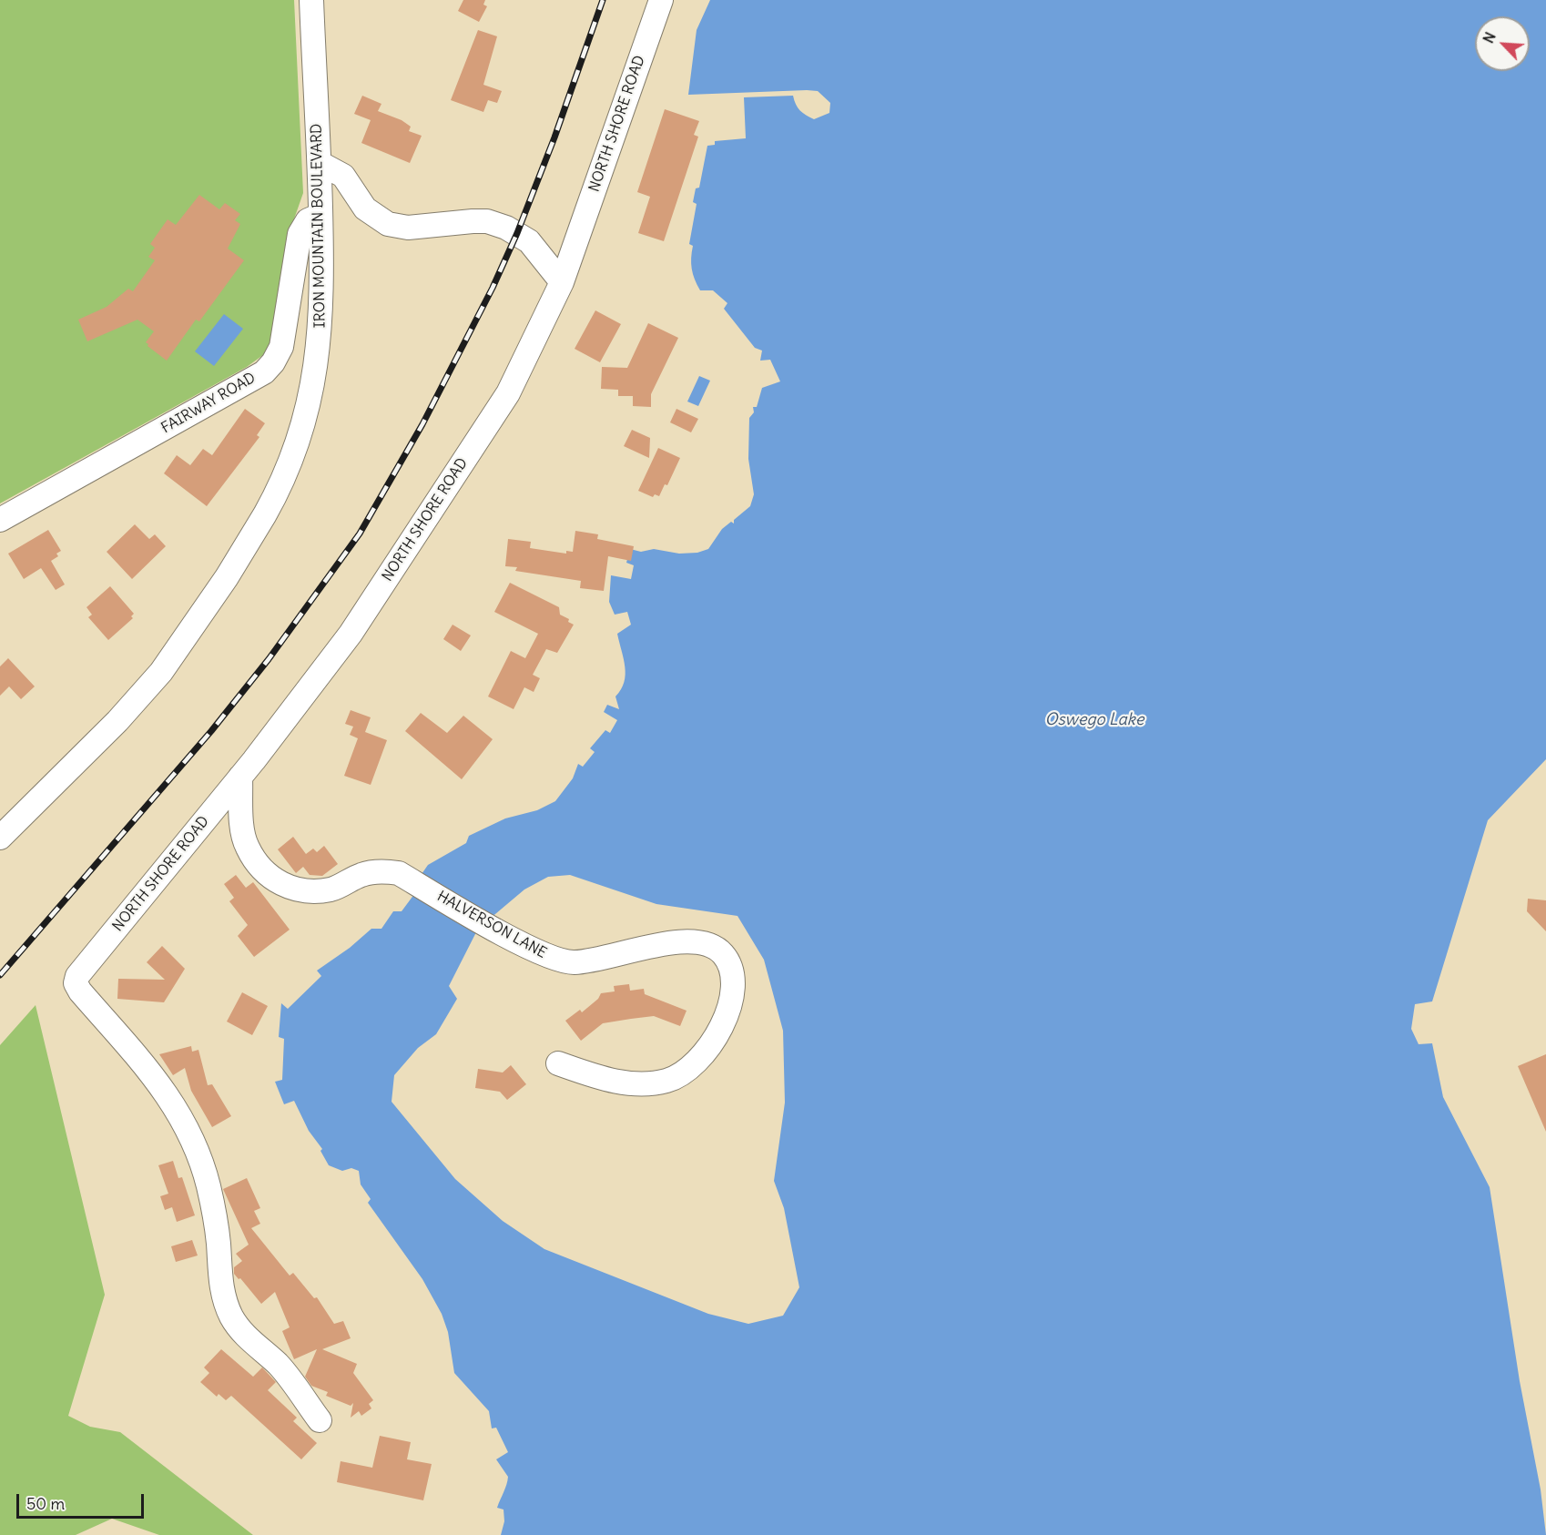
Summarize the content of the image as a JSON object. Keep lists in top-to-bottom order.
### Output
{
  "streets": {
    "street": [
      "NORTH SHORE ROAD",
      "IRON MOUNTAIN BOULEVARD",
      "FAIRWAY ROAD",
      "HALVERSON LANE"
    ]
  },
  "crossings": [
    ["NORTH SHORE ROAD", "HALVERSON LANE"],
    ["IRON MOUNTAIN BOULEVARD", "FAIRWAY ROAD"]
  ],
  "water": ["Oswego Lake"],
  "scale_bar": "50 m",
  "north": "top left"
}
